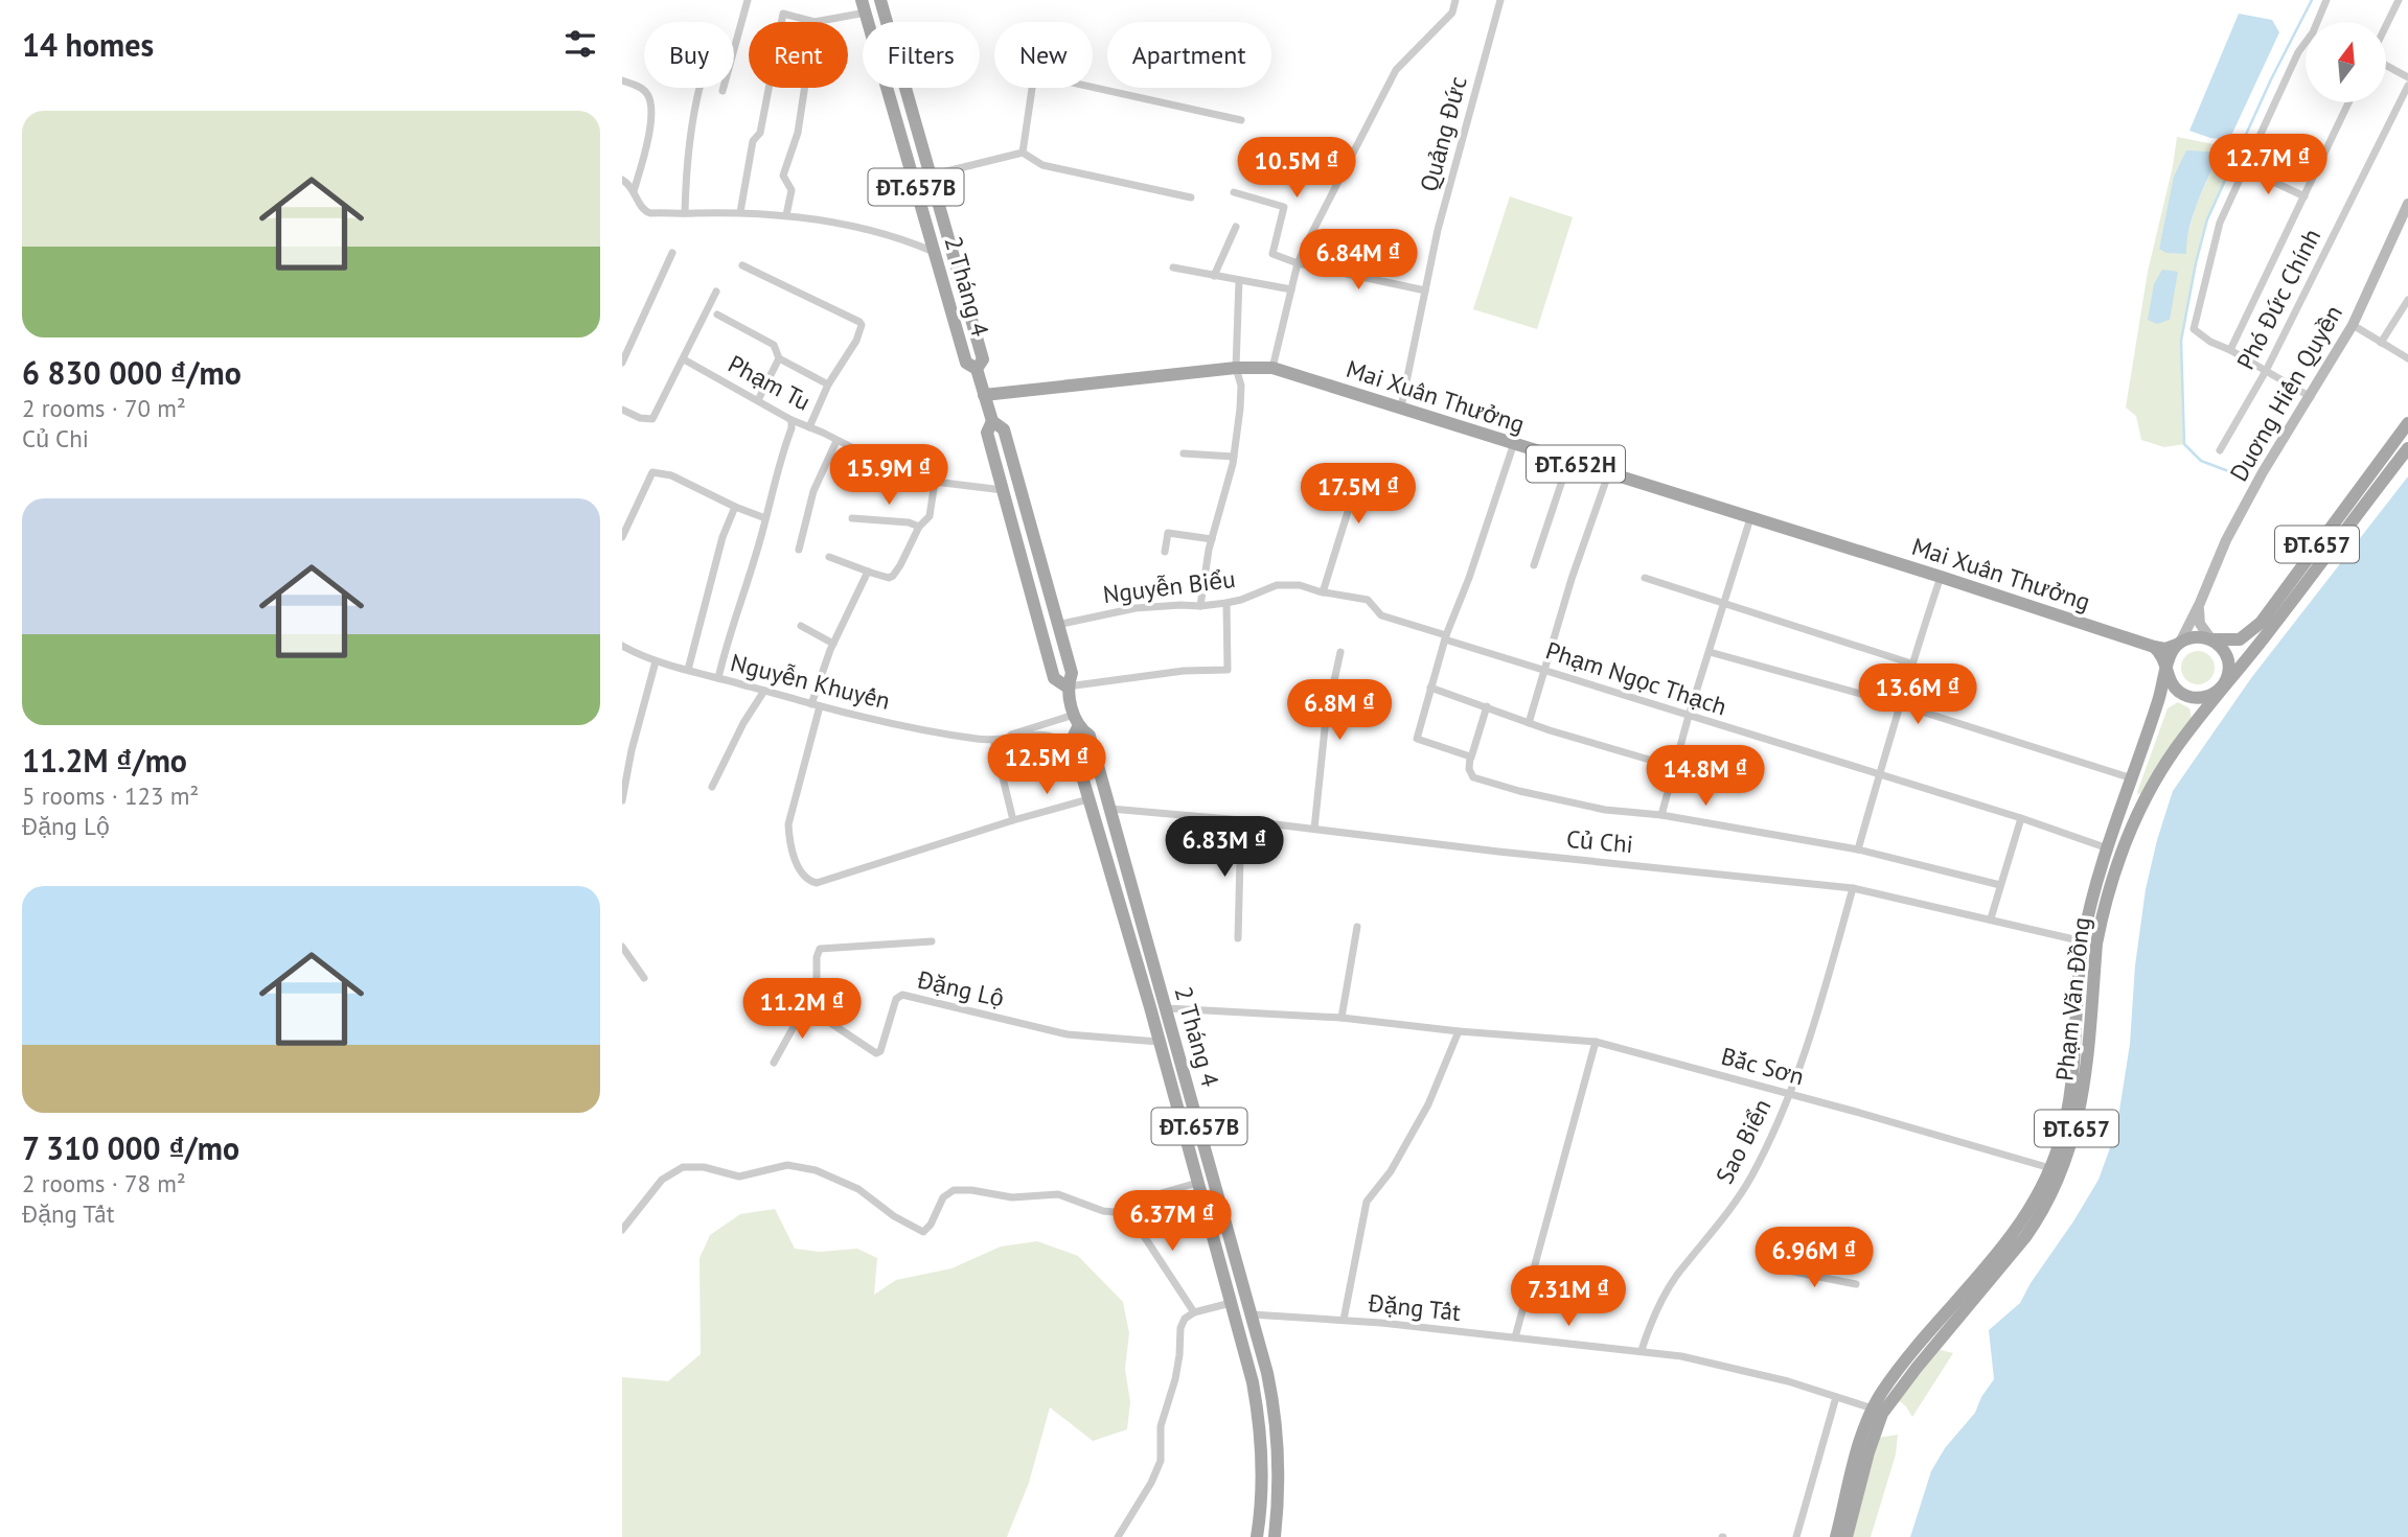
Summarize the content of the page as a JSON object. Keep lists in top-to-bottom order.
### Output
{
  "streets": {
    "main road": [
      "ĐT.657B",
      "2 Tháng 4",
      "Mai Xuân Thưởng",
      "ĐT.652H",
      "ĐT.657",
      "Phạm Văn Đồng"
    ],
    "street": [
      "Quảng Đức",
      "Phó Đức Chính",
      "Phạm Tu",
      "Duơng Hiến Quyền",
      "Nguyễn Biểu",
      "Phạm Ngọc Thạch",
      "Nguyễn Khuyến",
      "Củ Chi",
      "Đặng Lộ",
      "Bắc Sơn",
      "Sao Biển",
      "Đặng Tất"
    ]
  },
  "crossings": [
    ["Quảng Đức", "Mai Xuân Thưởng"],
    ["2 Tháng 4", "Phạm Tu"],
    ["2 Tháng 4", "Mai Xuân Thưởng"],
    ["2 Tháng 4", "Nguyễn Biểu"],
    ["2 Tháng 4", "Nguyễn Khuyến"],
    ["2 Tháng 4", "Củ Chi"],
    ["2 Tháng 4", "Đặng Lộ"],
    ["2 Tháng 4", "Bắc Sơn"],
    ["2 Tháng 4", "Đặng Tất"],
    ["Duơng Hiến Quyền", "Mai Xuân Thưởng"],
    ["Duơng Hiến Quyền", "ĐT.657"],
    ["Duơng Hiến Quyền", "Phạm Văn Đồng"],
    ["Mai Xuân Thưởng", "ĐT.657"],
    ["Mai Xuân Thưởng", "Phạm Văn Đồng"],
    ["ĐT.657", "Phạm Văn Đồng"],
    ["Nguyễn Biểu", "Phạm Ngọc Thạch"],
    ["Phạm Ngọc Thạch", "Phạm Văn Đồng"],
    ["Củ Chi", "Phạm Văn Đồng"],
    ["Củ Chi", "Sao Biển"],
    ["Phạm Văn Đồng", "Bắc Sơn"],
    ["Phạm Văn Đồng", "Đặng Tất"],
    ["Bắc Sơn", "Sao Biển"],
    ["Sao Biển", "Đặng Tất"]
  ],
  "north": "top",
  "page": {
    "heading": "14 homes",
    "chip": [
      "Buy",
      "Rent",
      "Filters",
      "New",
      "Apartment"
    ],
    "list": [
      {
        "name": "6 830 000 ₫/mo",
        "note": "2 rooms · 70 m² · Củ Chi"
      },
      {
        "name": "11.2M ₫/mo",
        "note": "5 rooms · 123 m² · Đặng Lộ"
      },
      {
        "name": "7 310 000 ₫/mo",
        "note": "2 rooms · 78 m² · Đặng Tất"
      }
    ],
    "price": [
      "12.7M ₫",
      "10.5M ₫",
      "6.84M ₫",
      "15.9M ₫",
      "17.5M ₫",
      "13.6M ₫",
      "6.8M ₫",
      "12.5M ₫",
      "14.8M ₫",
      "6.83M ₫",
      "11.2M ₫",
      "6.37M ₫",
      "6.96M ₫",
      "7.31M ₫"
    ]
  }
}
